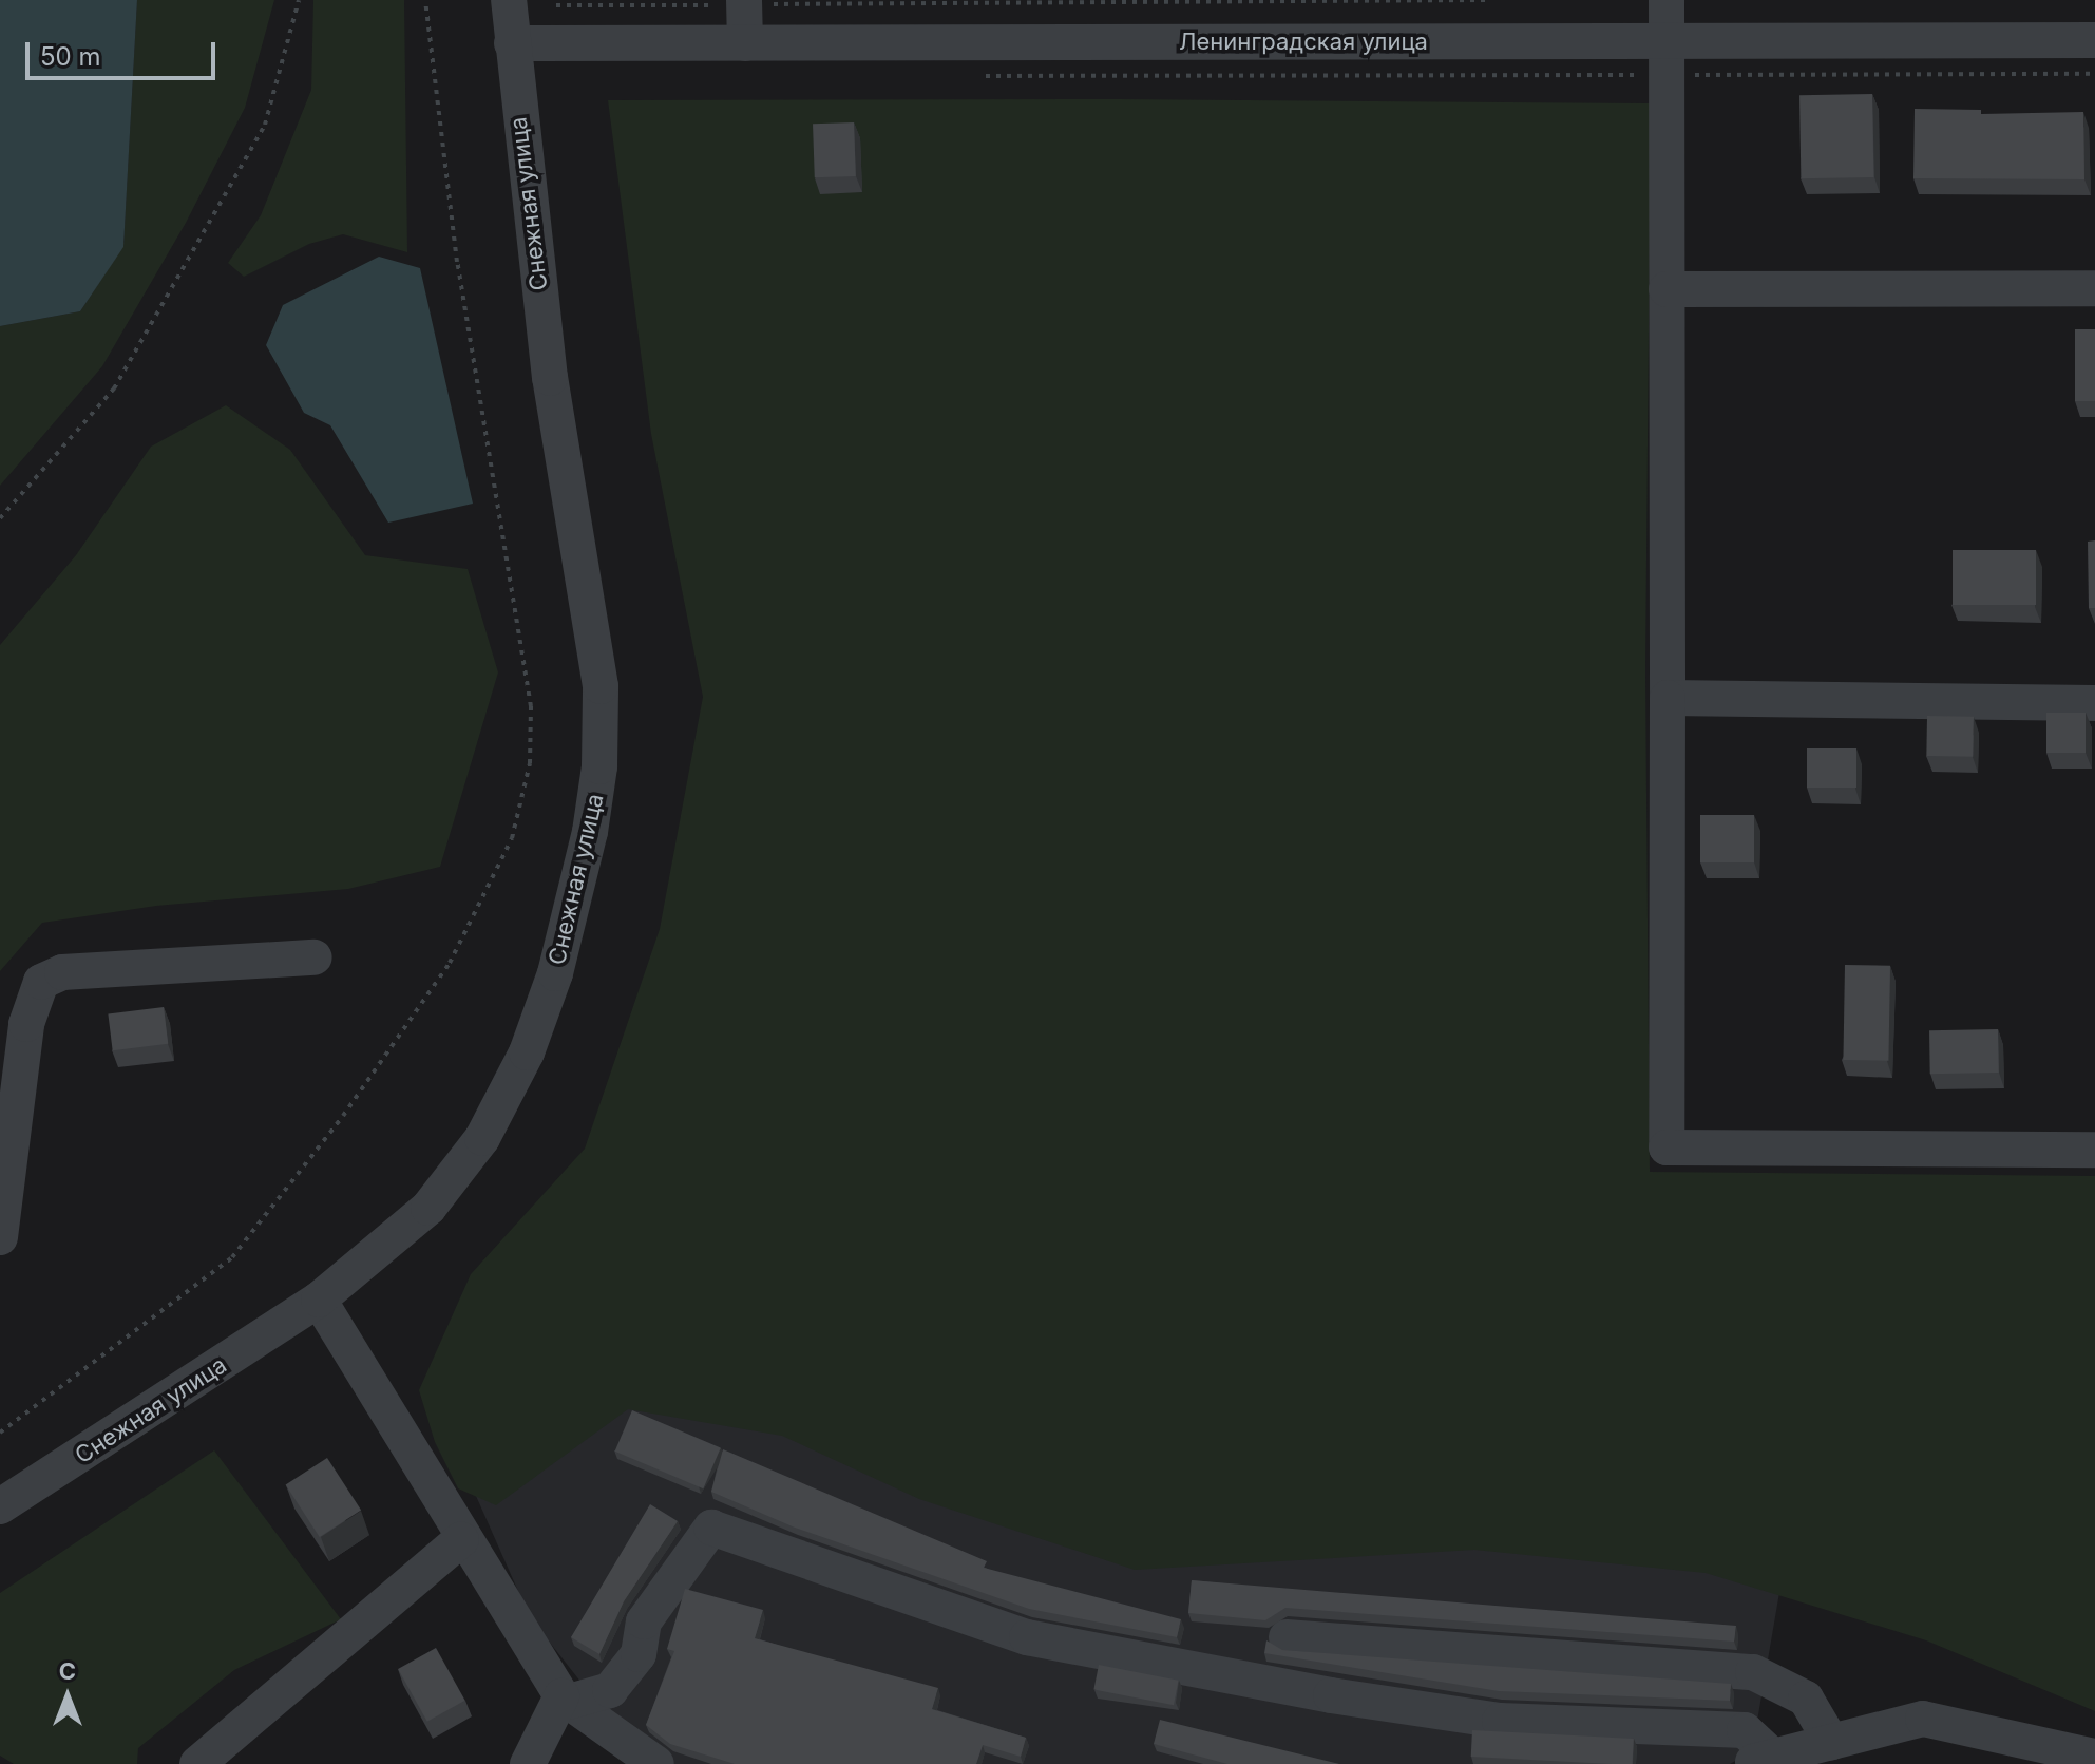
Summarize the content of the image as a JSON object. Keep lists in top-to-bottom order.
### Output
{
  "streets": {
    "street": ["Ленинградская улица", "Снежная улица"]
  },
  "crossings": [
    ["Ленинградская улица", "Снежная улица"]
  ],
  "scale_bar": "50 m",
  "north": "top"
}
